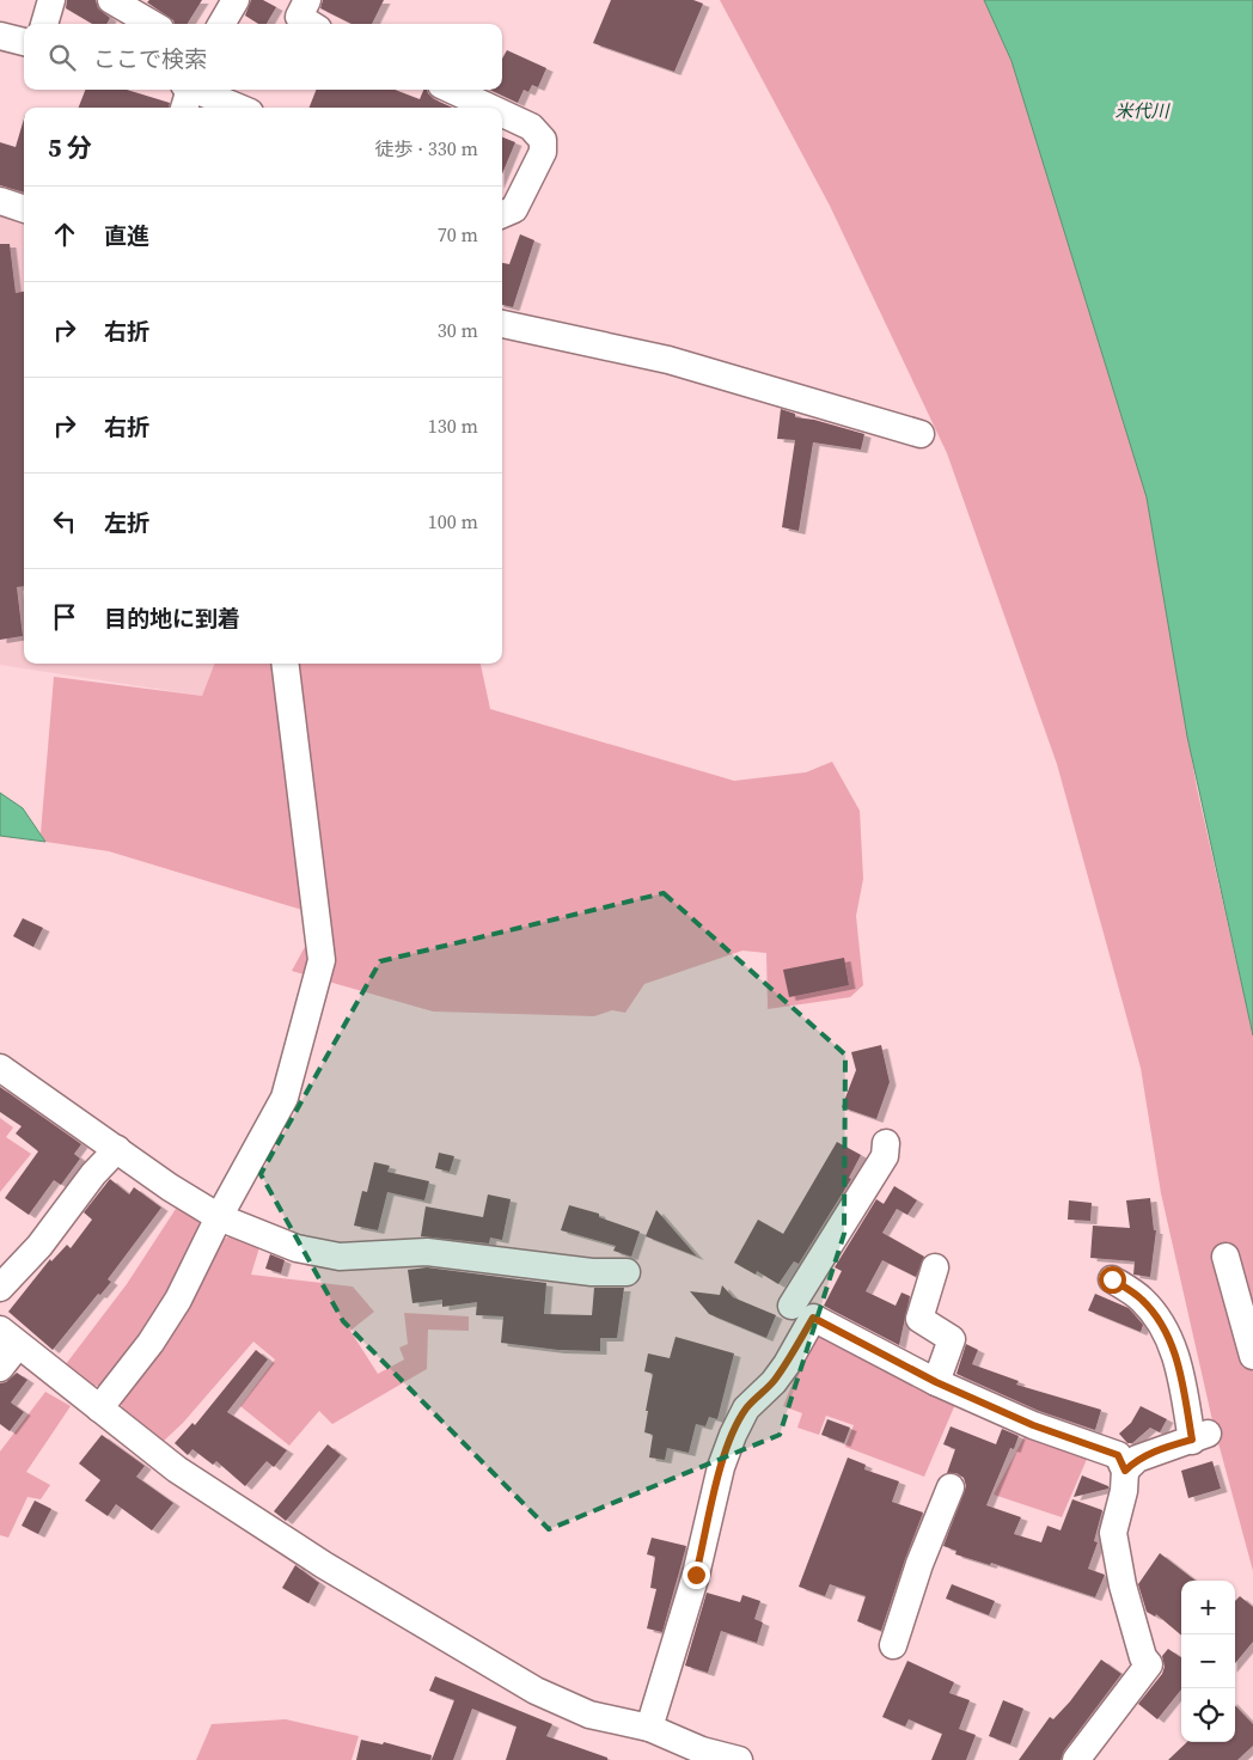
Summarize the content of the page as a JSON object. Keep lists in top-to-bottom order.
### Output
{
  "water": ["米代川"],
  "page": {
    "search": "ここで検索",
    "heading": ["5 分", "徒歩 · 330 m"],
    "list": [
      ["直進", "70 m"],
      ["右折", "30 m"],
      ["右折", "130 m"],
      ["左折", "100 m"],
      "目的地に到着"
    ],
    "map_buttons": ["+", "−"]
  }
}
